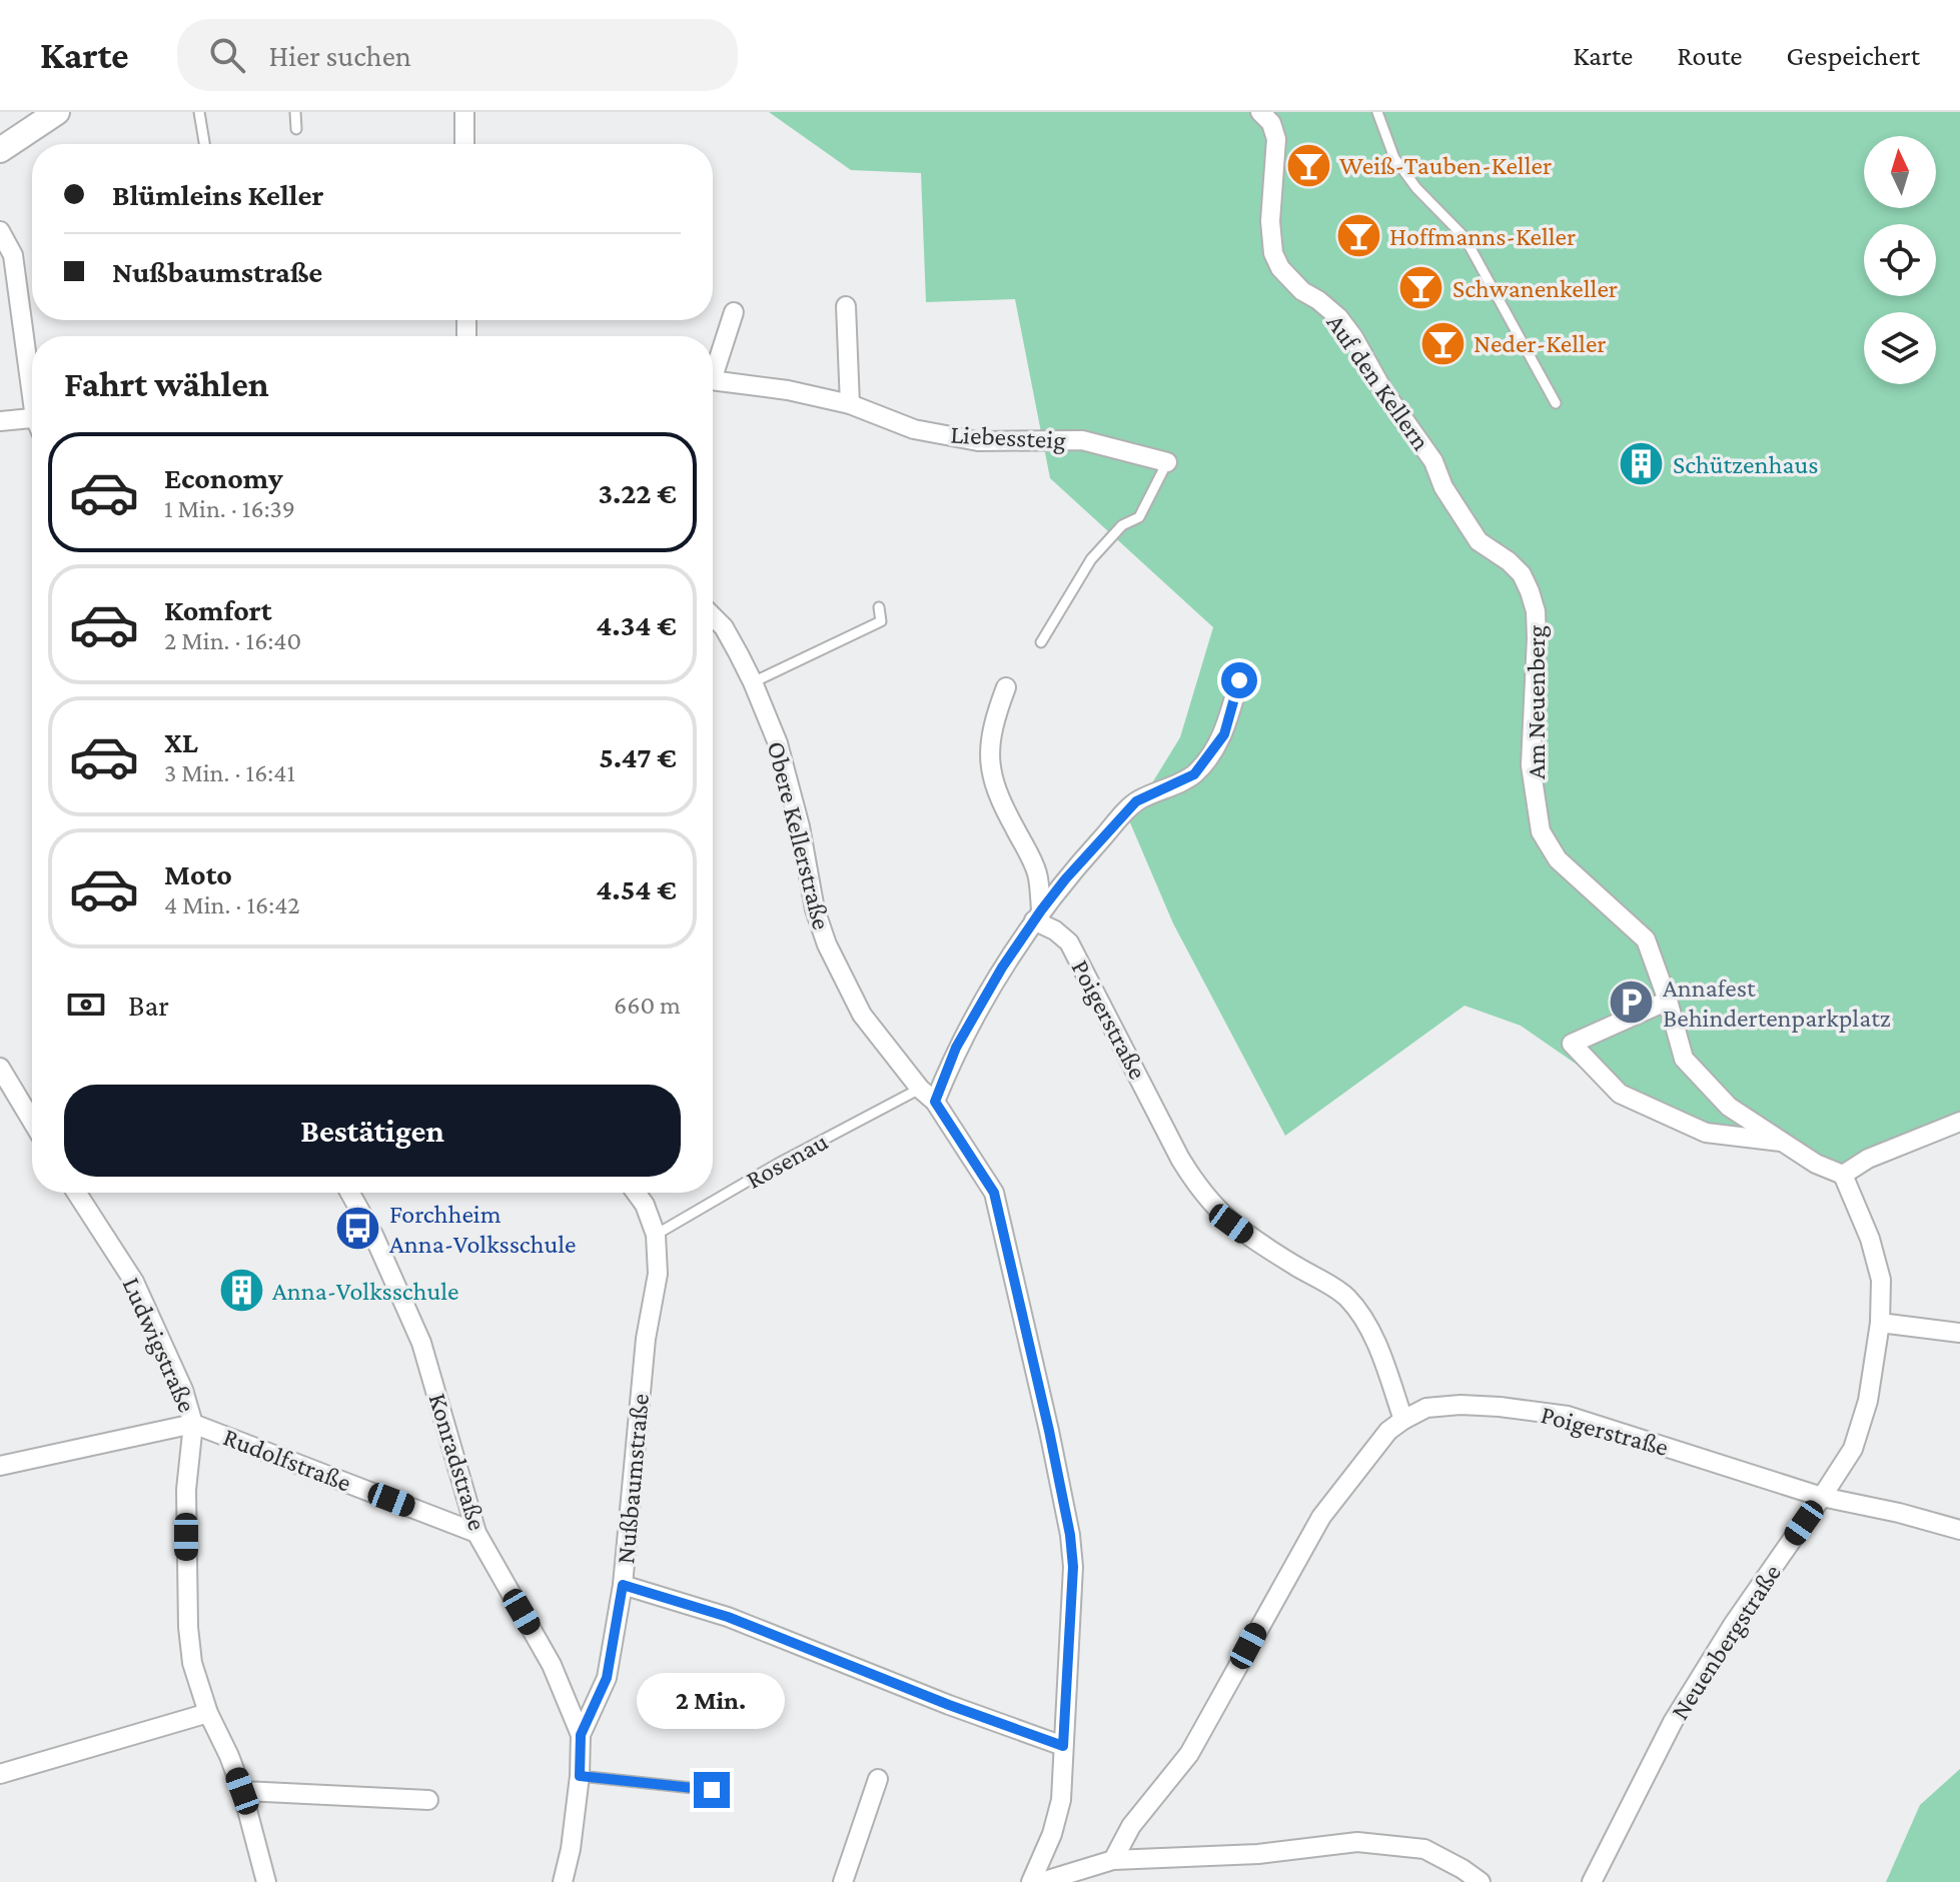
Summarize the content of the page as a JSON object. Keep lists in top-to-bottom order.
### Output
{
  "streets": {
    "street": [
      "Auf den Kellern",
      "Liebessteig",
      "Am Neuenberg",
      "Obere Kellerstraße",
      "Poigerstraße",
      "Ludwigstraße",
      "Rudolfstraße",
      "Konradstraße",
      "Nußbaumstraße",
      "Neuenbergstraße"
    ],
    "lane": ["Rosenau"]
  },
  "crossings": [
    ["Auf den Kellern", "Am Neuenberg"],
    ["Am Neuenberg", "Neuenbergstraße"],
    ["Obere Kellerstraße", "Rosenau"],
    ["Poigerstraße", "Neuenbergstraße"],
    ["Rosenau", "Nußbaumstraße"],
    ["Ludwigstraße", "Rudolfstraße"],
    ["Rudolfstraße", "Konradstraße"],
    ["Konradstraße", "Nußbaumstraße"]
  ],
  "places": {
    "bar": [
      "Weiß-Tauben-Keller",
      "Hoffmanns-Keller",
      "Schwanenkeller",
      "Neder-Keller"
    ],
    "building": ["Schützenhaus", "Anna-Volksschule"],
    "parking": ["Annafest Behindertenparkplatz"],
    "bus stop": ["Forchheim Anna-Volksschule"]
  },
  "north": "top",
  "page": {
    "header": "Karte",
    "search": "Hier suchen",
    "nav": ["Karte", "Route", "Gespeichert"],
    "banner": ["Blümleins Keller", "Nußbaumstraße"],
    "heading": "Fahrt wählen",
    "list": [
      {
        "name": "Economy",
        "note": "1 Min. · 16:39",
        "value": "3.22 €"
      },
      {
        "name": "Komfort",
        "note": "2 Min. · 16:40",
        "value": "4.34 €"
      },
      {
        "name": "XL",
        "note": "3 Min. · 16:41",
        "value": "5.47 €"
      },
      {
        "name": "Moto",
        "note": "4 Min. · 16:42",
        "value": "4.54 €"
      }
    ],
    "pay": ["Bar", "660 m"],
    "buttons": "Bestätigen",
    "bubble": "2 Min."
  }
}
